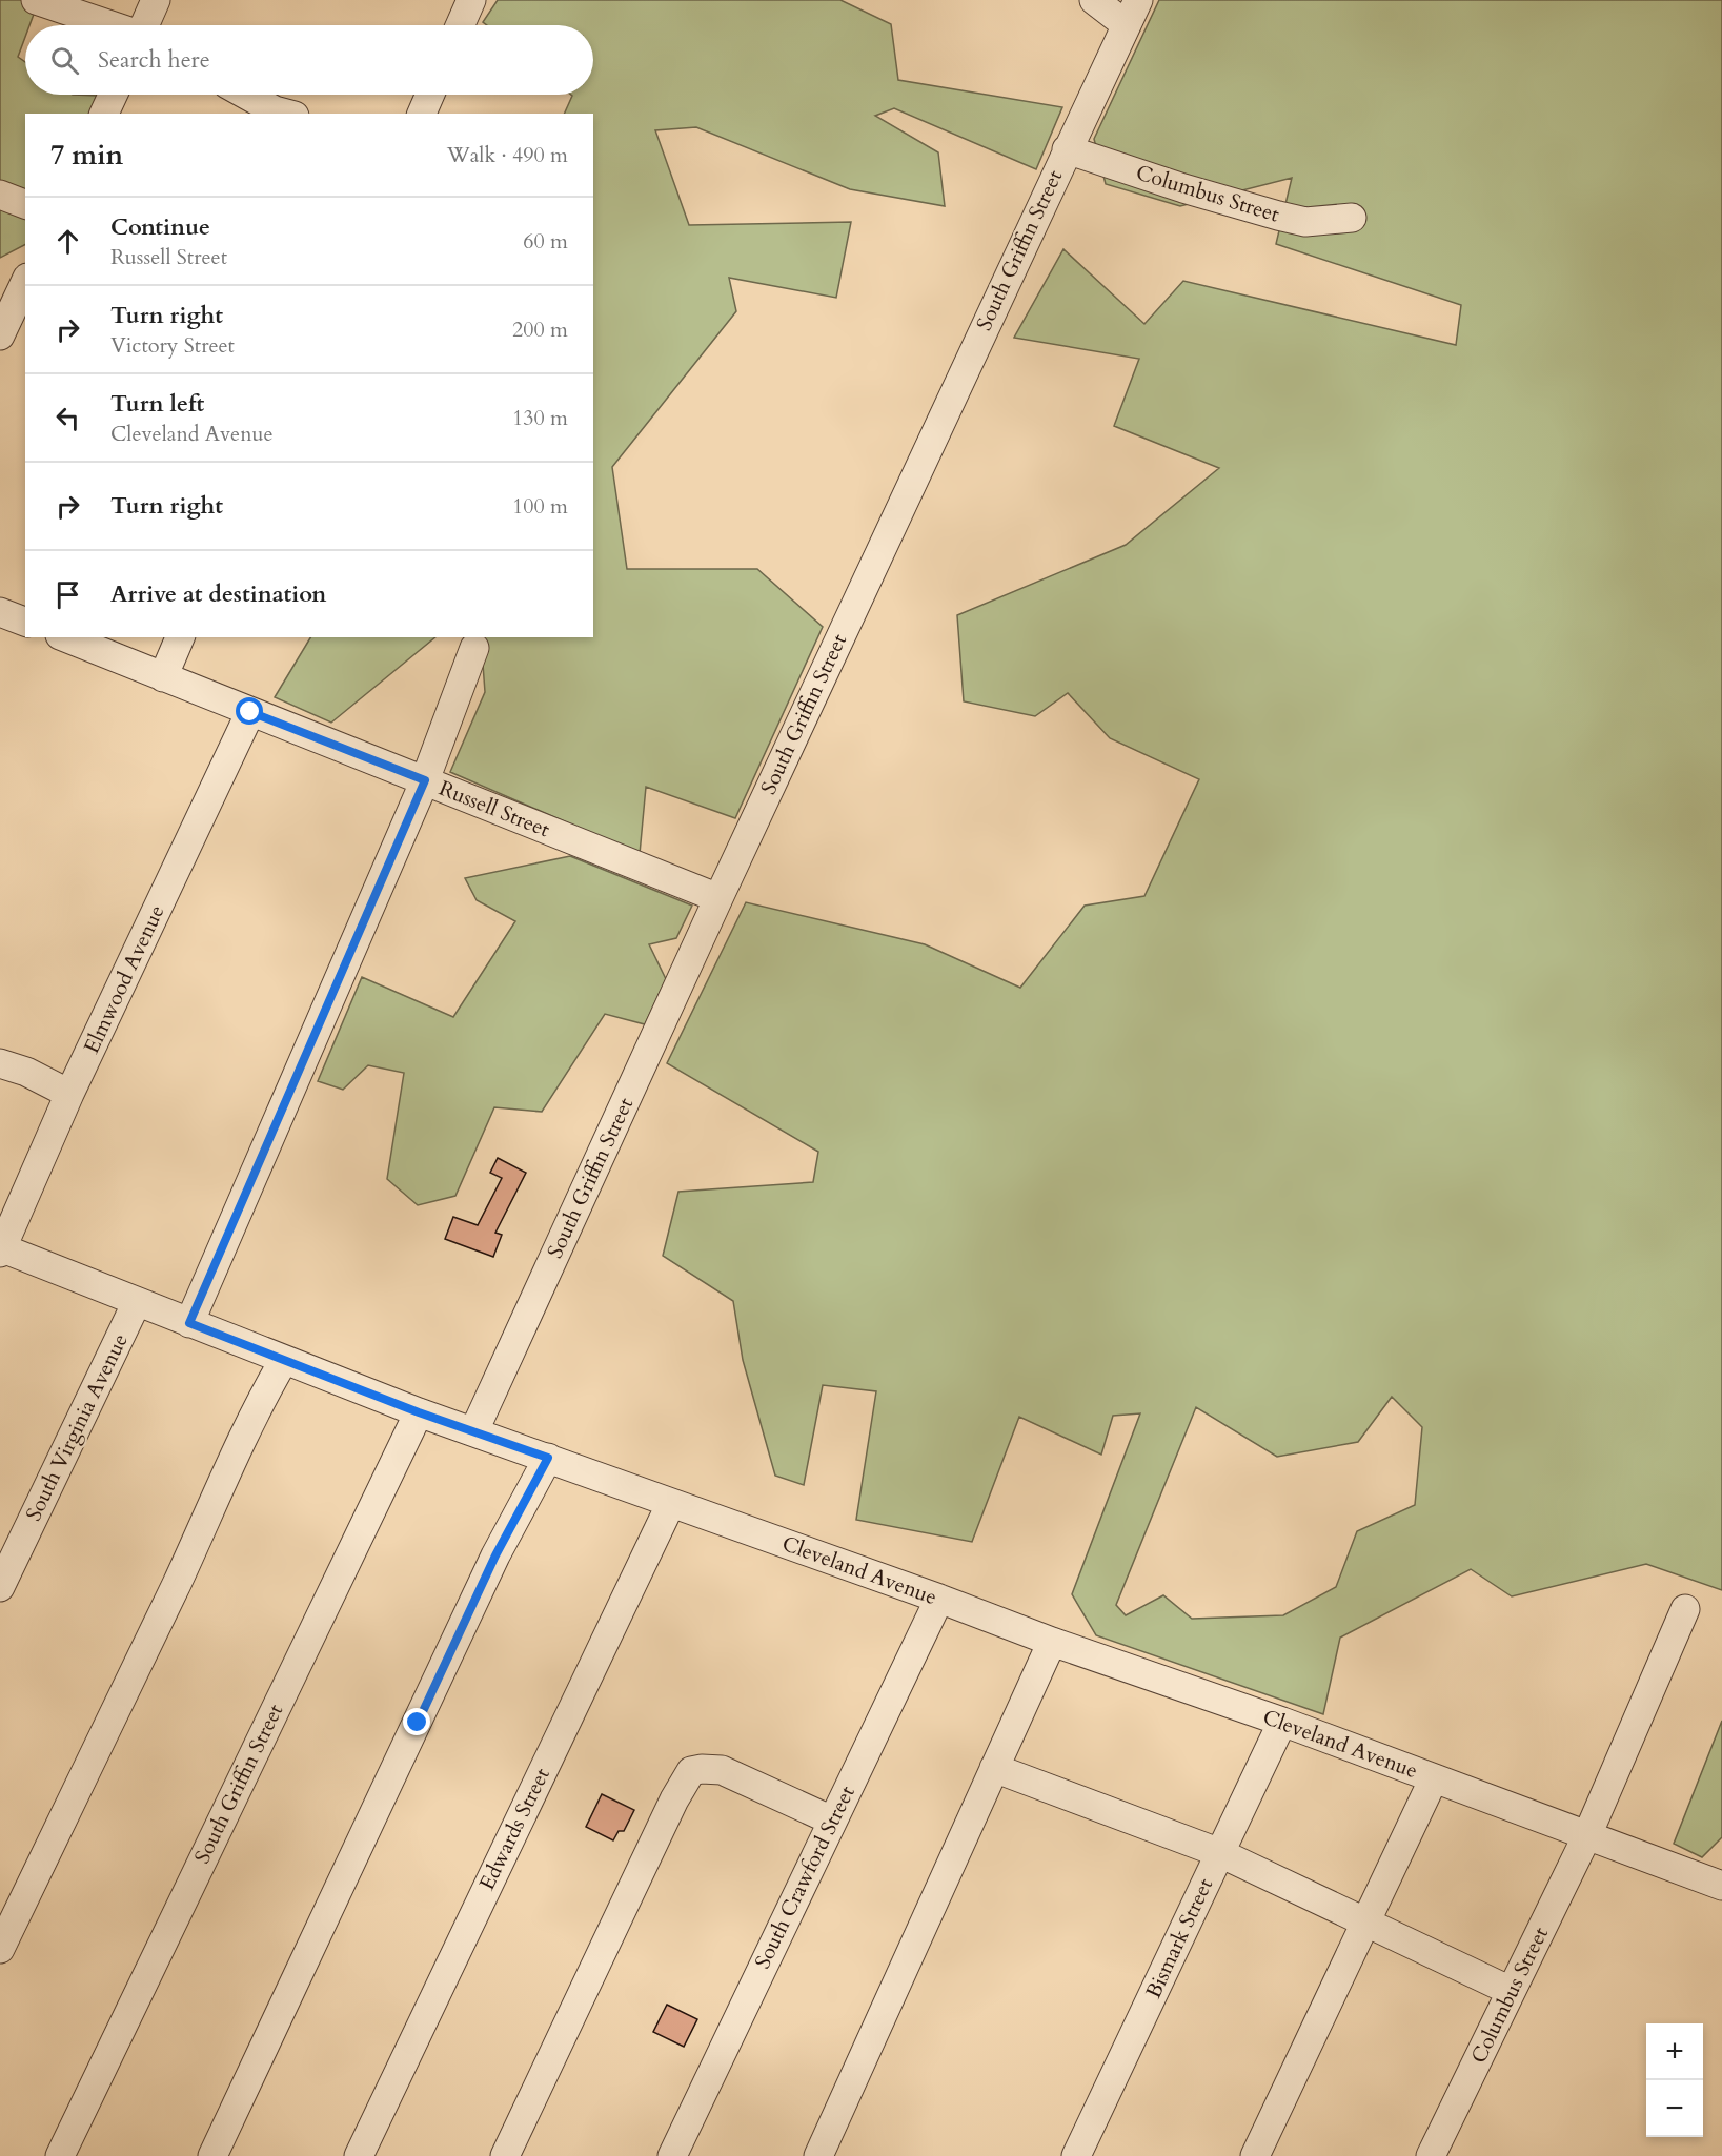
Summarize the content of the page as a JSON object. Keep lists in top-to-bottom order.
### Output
{
  "streets": {
    "street": [
      "Columbus Street",
      "South Griffin Street",
      "Russell Street",
      "Elmwood Avenue",
      "South Virginia Avenue",
      "Cleveland Avenue",
      "Edwards Street",
      "South Crawford Street",
      "Bismark Street"
    ]
  },
  "crossings": [
    ["Columbus Street", "South Griffin Street"],
    ["Columbus Street", "Cleveland Avenue"],
    ["South Griffin Street", "Russell Street"],
    ["South Griffin Street", "Cleveland Avenue"],
    ["Russell Street", "Elmwood Avenue"],
    ["Elmwood Avenue", "Cleveland Avenue"],
    ["South Virginia Avenue", "Cleveland Avenue"],
    ["Cleveland Avenue", "Edwards Street"],
    ["Cleveland Avenue", "South Crawford Street"],
    ["Cleveland Avenue", "Bismark Street"]
  ],
  "page": {
    "search": "Search here",
    "heading": ["7 min", "Walk · 490 m"],
    "list": [
      ["Continue", "Russell Street", "60 m"],
      ["Turn right", "Victory Street", "200 m"],
      ["Turn left", "Cleveland Avenue", "130 m"],
      ["Turn right", "100 m"],
      "Arrive at destination"
    ],
    "map_buttons": ["+", "−"]
  }
}
